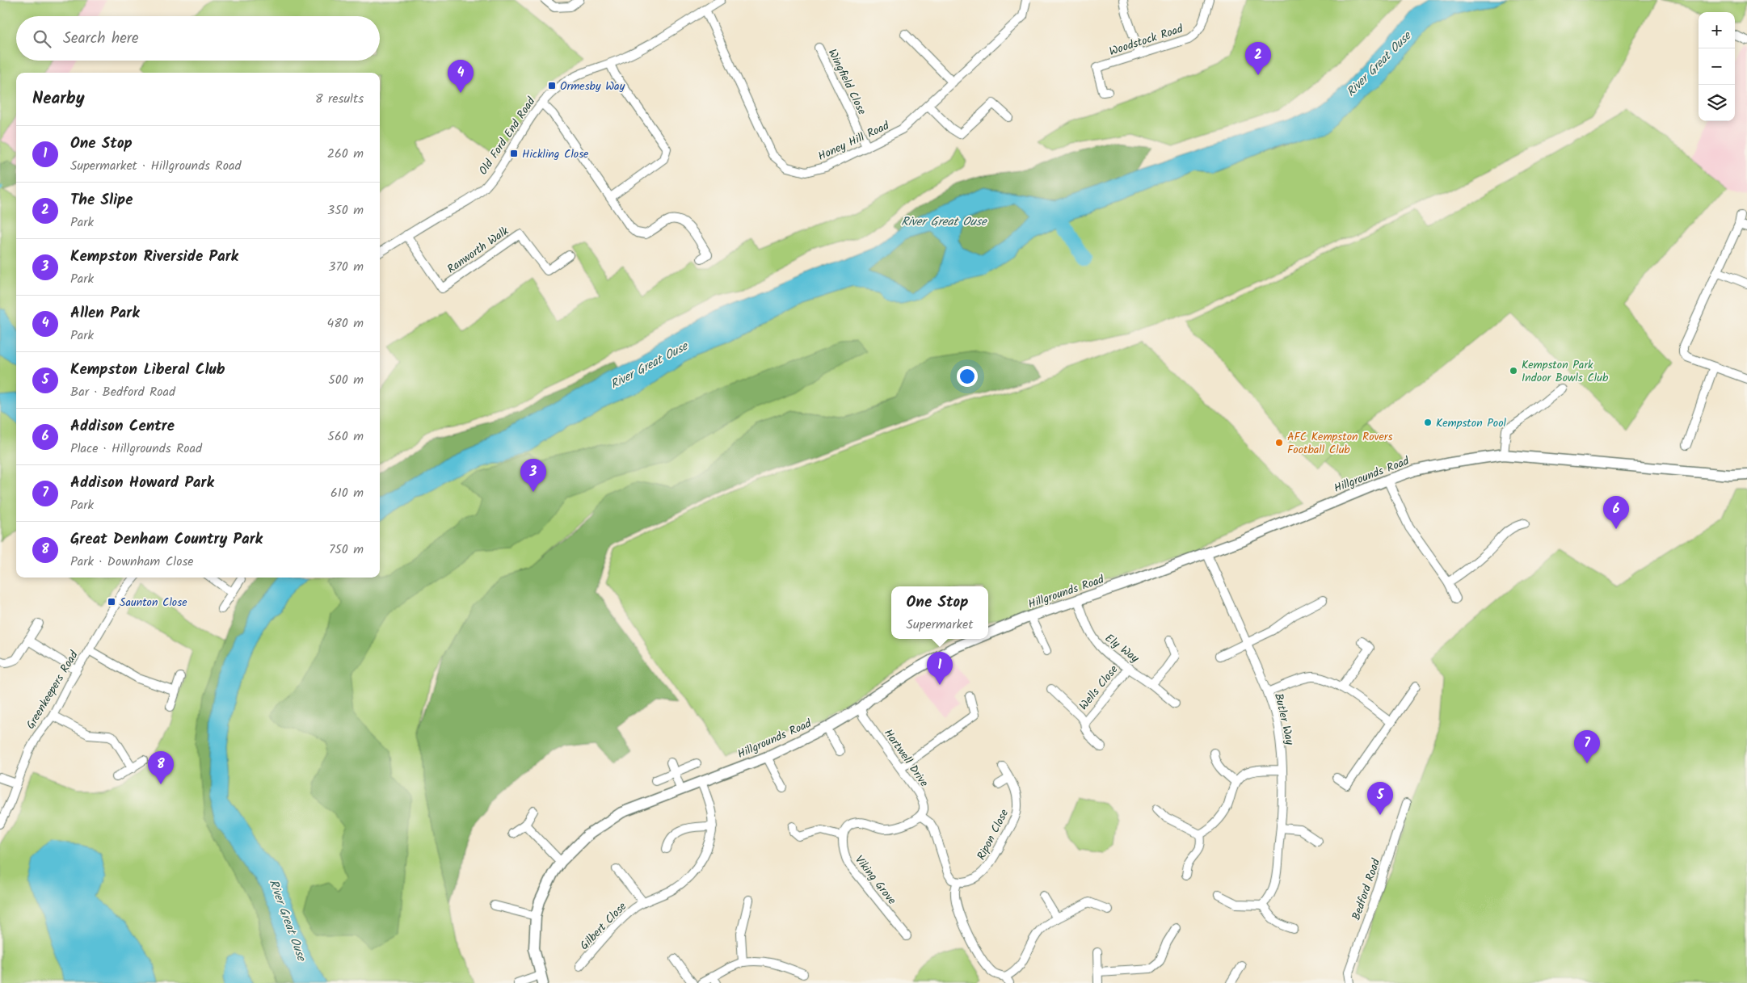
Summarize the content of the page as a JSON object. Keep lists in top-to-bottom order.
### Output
{
  "streets": {
    "street": [
      "Woodstock Road",
      "Wingfield Close",
      "Old Ford End Road",
      "Honey Hill Road",
      "Ranworth Walk",
      "Hillgrounds Road",
      "Ely Way",
      "Wells Close",
      "Greenkeepers Road",
      "Butler Way",
      "Hartwell Drive",
      "Ripon Close",
      "Viking Grove",
      "Bedford Road",
      "Gilbert Close"
    ]
  },
  "crossings": [
    ["Wingfield Close", "Honey Hill Road"],
    ["Old Ford End Road", "Honey Hill Road"],
    ["Old Ford End Road", "Ranworth Walk"],
    ["Hillgrounds Road", "Ely Way"],
    ["Hillgrounds Road", "Butler Way"],
    ["Hillgrounds Road", "Hartwell Drive"],
    ["Hillgrounds Road", "Gilbert Close"],
    ["Ely Way", "Wells Close"]
  ],
  "water": ["River Great Ouse"],
  "places": {
    "transit": ["Ormesby Way", "Hickling Close", "Saunton Close"],
    "other": ["Kempston Park Indoor Bowls Club", "Kempston Pool", "AFC Kempston Rovers Football Club"]
  },
  "page": {
    "map_buttons": ["+", "−"],
    "search": "Search here",
    "pins": [
      "2",
      "4",
      "3",
      "6",
      "1",
      "7",
      "8",
      "5"
    ],
    "heading": ["Nearby", "8 results"],
    "list": [
      {
        "mark": "1",
        "name": "One Stop",
        "note": "Supermarket · Hillgrounds Road",
        "value": "260 m"
      },
      {
        "mark": "2",
        "name": "The Slipe",
        "note": "Park",
        "value": "350 m"
      },
      {
        "mark": "3",
        "name": "Kempston Riverside Park",
        "note": "Park",
        "value": "370 m"
      },
      {
        "mark": "4",
        "name": "Allen Park",
        "note": "Park",
        "value": "480 m"
      },
      {
        "mark": "5",
        "name": "Kempston Liberal Club",
        "note": "Bar · Bedford Road",
        "value": "500 m"
      },
      {
        "mark": "6",
        "name": "Addison Centre",
        "note": "Place · Hillgrounds Road",
        "value": "560 m"
      },
      {
        "mark": "7",
        "name": "Addison Howard Park",
        "note": "Park",
        "value": "610 m"
      },
      {
        "mark": "8",
        "name": "Great Denham Country Park",
        "note": "Park · Downham Close",
        "value": "750 m"
      }
    ],
    "popup": ["One Stop", "Supermarket"]
  }
}
